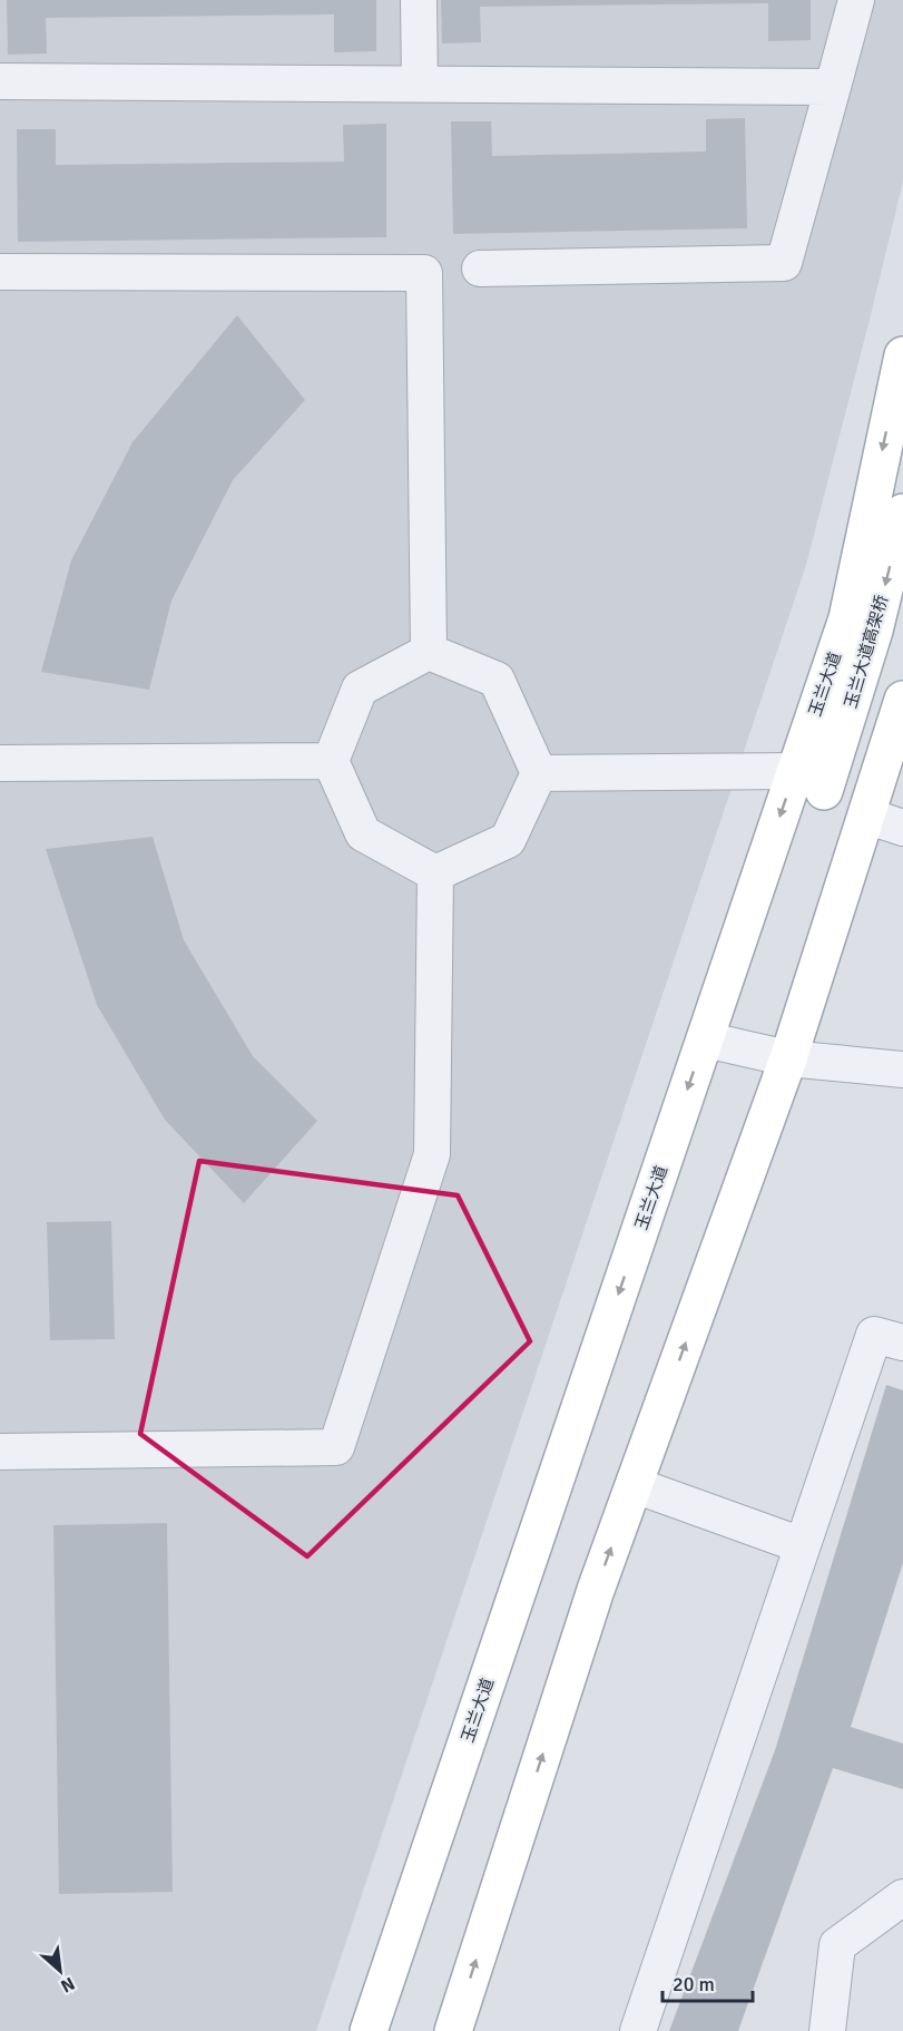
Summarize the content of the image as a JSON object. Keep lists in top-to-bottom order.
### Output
{
  "streets": {
    "main road": ["玉兰大道高架桥", "玉兰大道"]
  },
  "crossings": [
    ["玉兰大道高架桥", "玉兰大道"]
  ],
  "scale_bar": "20 m",
  "north": "bottom right"
}
